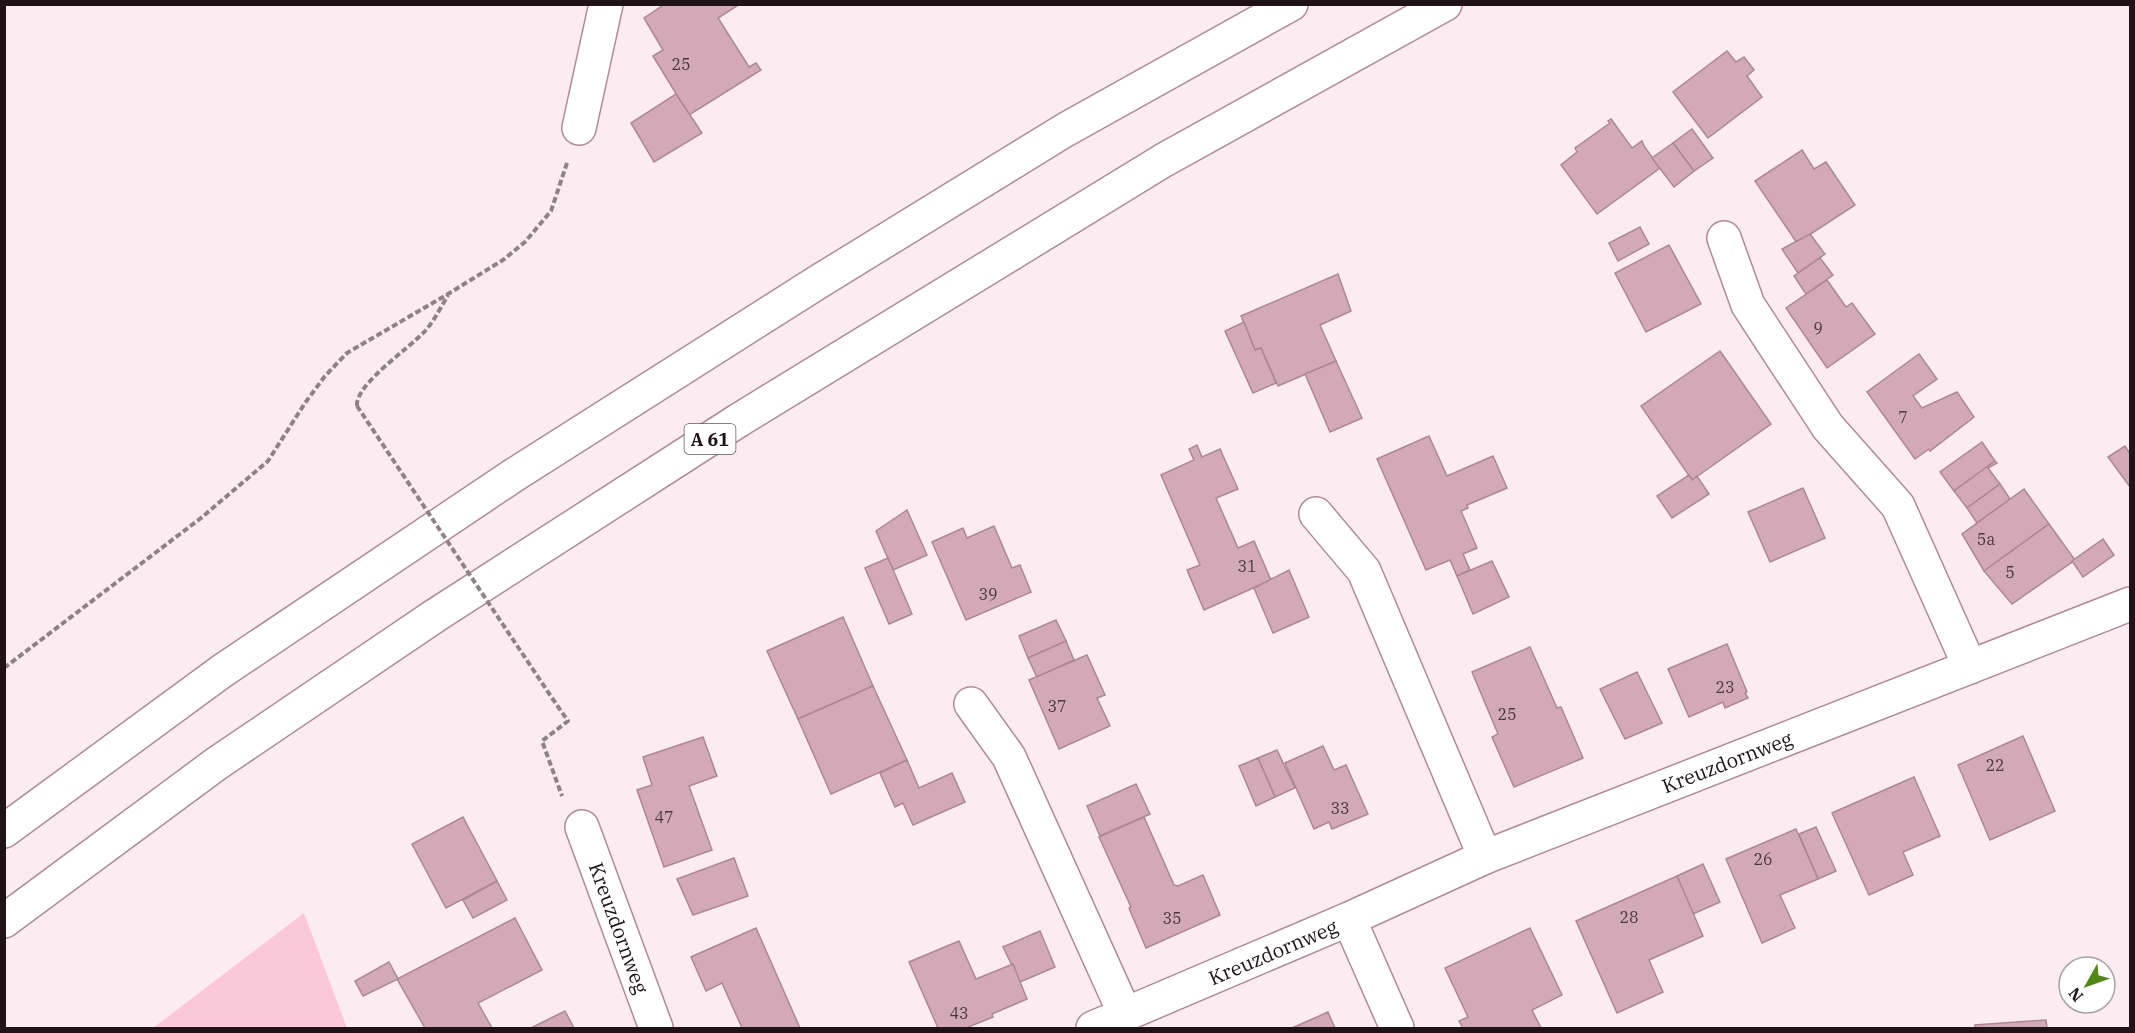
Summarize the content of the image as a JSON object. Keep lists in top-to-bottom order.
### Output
{
  "streets": {
    "main road": ["A 61", "Kreuzdornweg"]
  },
  "house_numbers": [
    "25",
    "9",
    "7",
    "5a",
    "31",
    "5",
    "39",
    "23",
    "37",
    "25",
    "22",
    "33",
    "47",
    "26",
    "28",
    "35",
    "43"
  ],
  "north": "bottom left"
}
